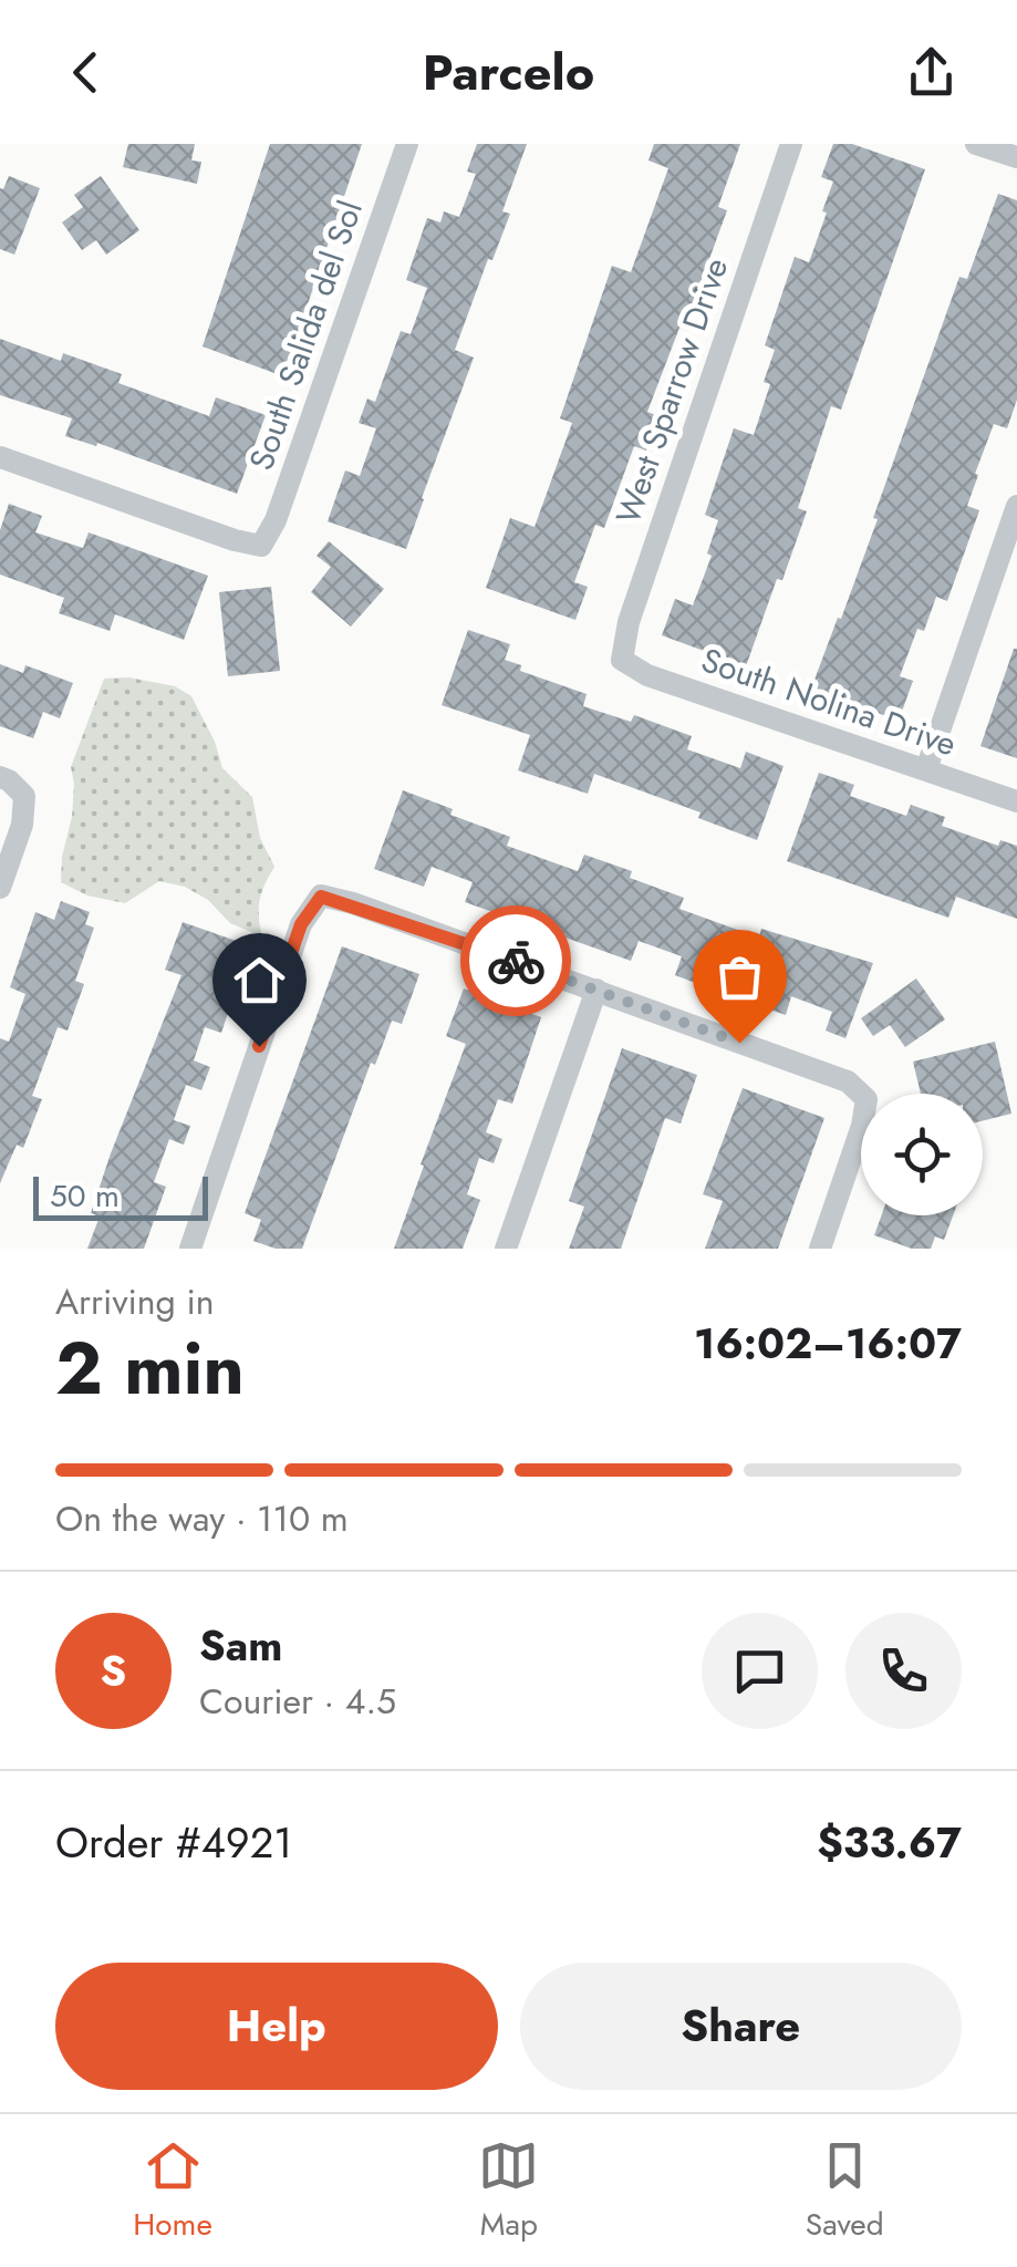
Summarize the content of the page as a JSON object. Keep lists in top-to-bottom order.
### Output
{
  "streets": {
    "street": ["South Salida del Sol", "West Sparrow Drive", "South Nolina Drive"]
  },
  "crossings": [
    ["West Sparrow Drive", "South Nolina Drive"]
  ],
  "scale_bar": "50 m",
  "page": {
    "header": "Parcelo",
    "scale": "50 m",
    "heading": ["2 min", "Arriving in", "16:02–16:07"],
    "panel": [
      "Sam",
      "Courier · 4.5",
      "Order #4921",
      "$33.67"
    ],
    "bar": "On the way · 110 m",
    "round": "S",
    "buttons": ["Help", "Share"],
    "tabs": ["Home", "Map", "Saved"]
  }
}
